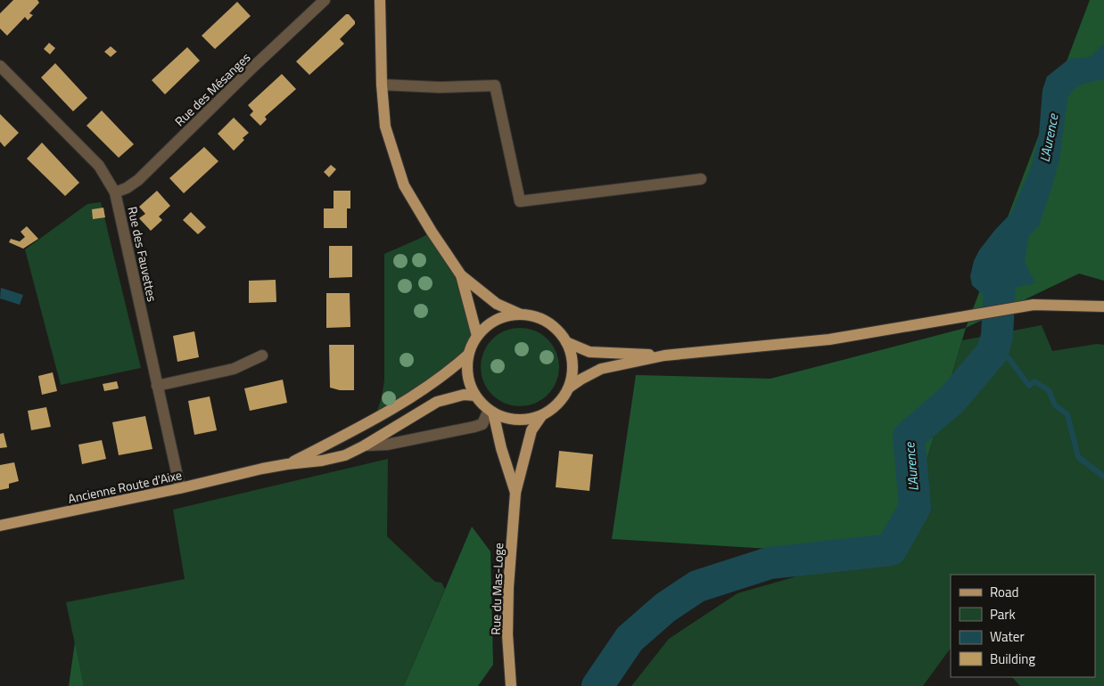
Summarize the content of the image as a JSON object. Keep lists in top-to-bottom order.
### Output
{
  "streets": {
    "main road": ["Ancienne Route d'Aixe", "Rue du Mas-Loge"],
    "street": ["Rue des Mésanges", "Rue des Fauvettes"]
  },
  "crossings": [
    ["Rue des Mésanges", "Rue des Fauvettes"],
    ["Rue des Fauvettes", "Ancienne Route d'Aixe"]
  ],
  "water": ["L'Aurence"],
  "legend": [
    "Road",
    "Park",
    "Water",
    "Building"
  ]
}
